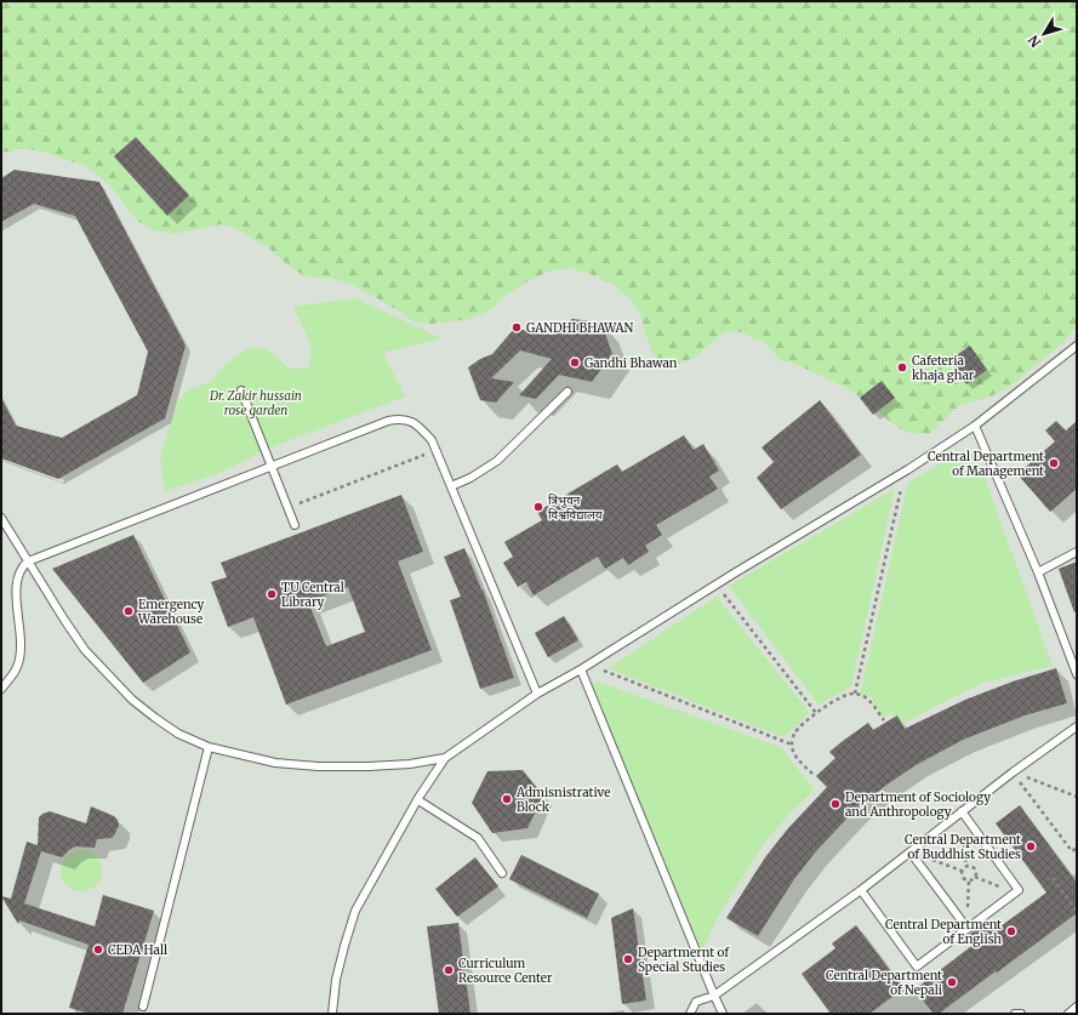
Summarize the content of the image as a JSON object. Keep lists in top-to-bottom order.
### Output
{
  "parks": ["Dr. Zakir hussain rose garden"],
  "places": [
    "GANDHI BHAWAN",
    "Gandhi Bhawan",
    "Cafeteria khaja ghar",
    "Central Department of Management",
    "त्रिभुवन विश्वविद्यालय",
    "TU Central Library",
    "Emergency Warehouse",
    "Admisnistrative Block",
    "Department of Sociology and Anthropology",
    "Central Department of Buddhist Studies",
    "Central Department of English",
    "CEDA Hall",
    "Departmernt of Special Studies",
    "Curriculum Resource Center",
    "Central Department of Nepali"
  ],
  "north": "bottom left"
}
